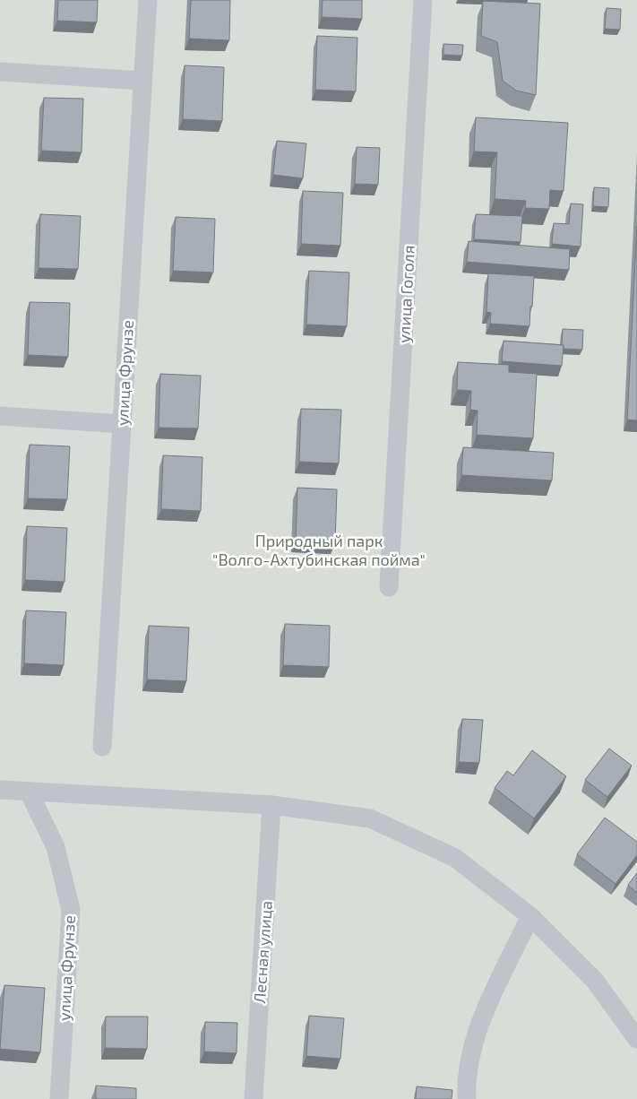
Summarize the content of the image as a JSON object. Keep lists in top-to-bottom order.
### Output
{
  "streets": {
    "street": ["улица Гоголя", "улица Фрунзе", "Лесная улица"]
  },
  "parks": ["Природный парк \"Волго-Ахтубинская пойма\""]
}
